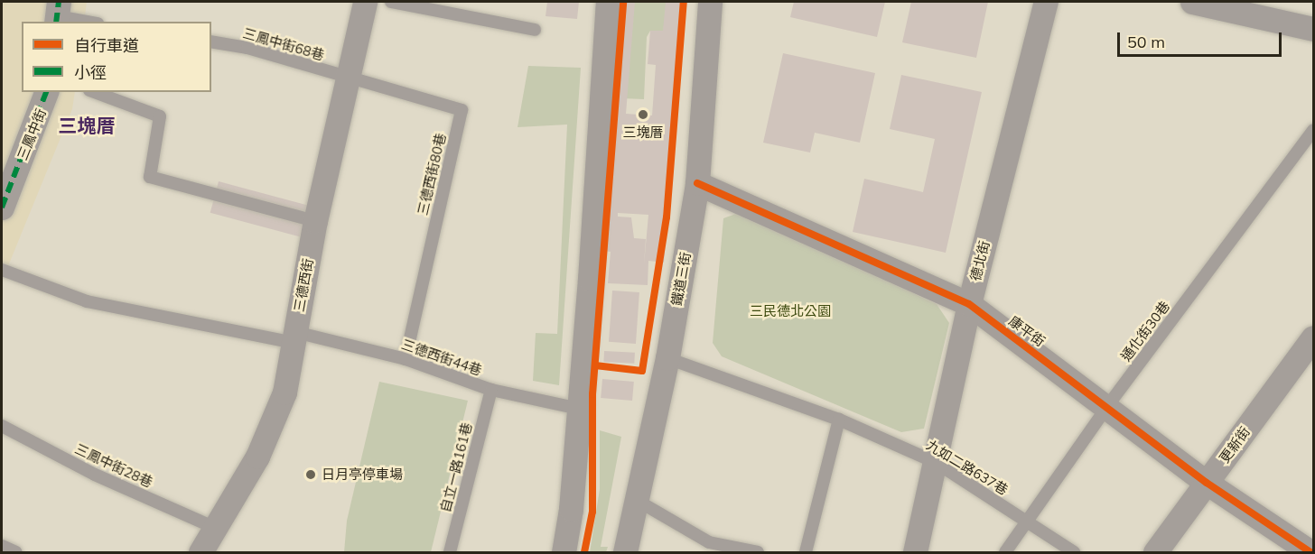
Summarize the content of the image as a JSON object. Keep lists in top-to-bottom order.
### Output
{
  "streets": {
    "street": [
      "三鳳中街",
      "德北街",
      "鐵道三街",
      "三德西街",
      "康平街",
      "更新街"
    ],
    "lane": [
      "三鳳中街68巷",
      "三德西街80巷",
      "通化街30巷",
      "三德西街44巷",
      "三鳳中街28巷",
      "自立一路161巷",
      "九如二路637巷"
    ]
  },
  "crossings": [
    ["三鳳中街68巷", "三德西街80巷"],
    ["三鳳中街68巷", "三德西街"],
    ["三德西街80巷", "三德西街"],
    ["三德西街80巷", "三德西街44巷"],
    ["德北街", "康平街"],
    ["德北街", "九如二路637巷"],
    ["鐵道三街", "康平街"],
    ["鐵道三街", "九如二路637巷"],
    ["三德西街", "三德西街44巷"],
    ["三德西街", "三鳳中街28巷"],
    ["康平街", "通化街30巷"],
    ["康平街", "更新街"],
    ["通化街30巷", "九如二路637巷"],
    ["三德西街44巷", "自立一路161巷"]
  ],
  "districts": ["三塊厝"],
  "parks": ["三民德北公園"],
  "places": ["三塊厝", "日月亭停車場"],
  "legend": ["自行車道", "小徑"],
  "scale_bar": "50 m"
}
